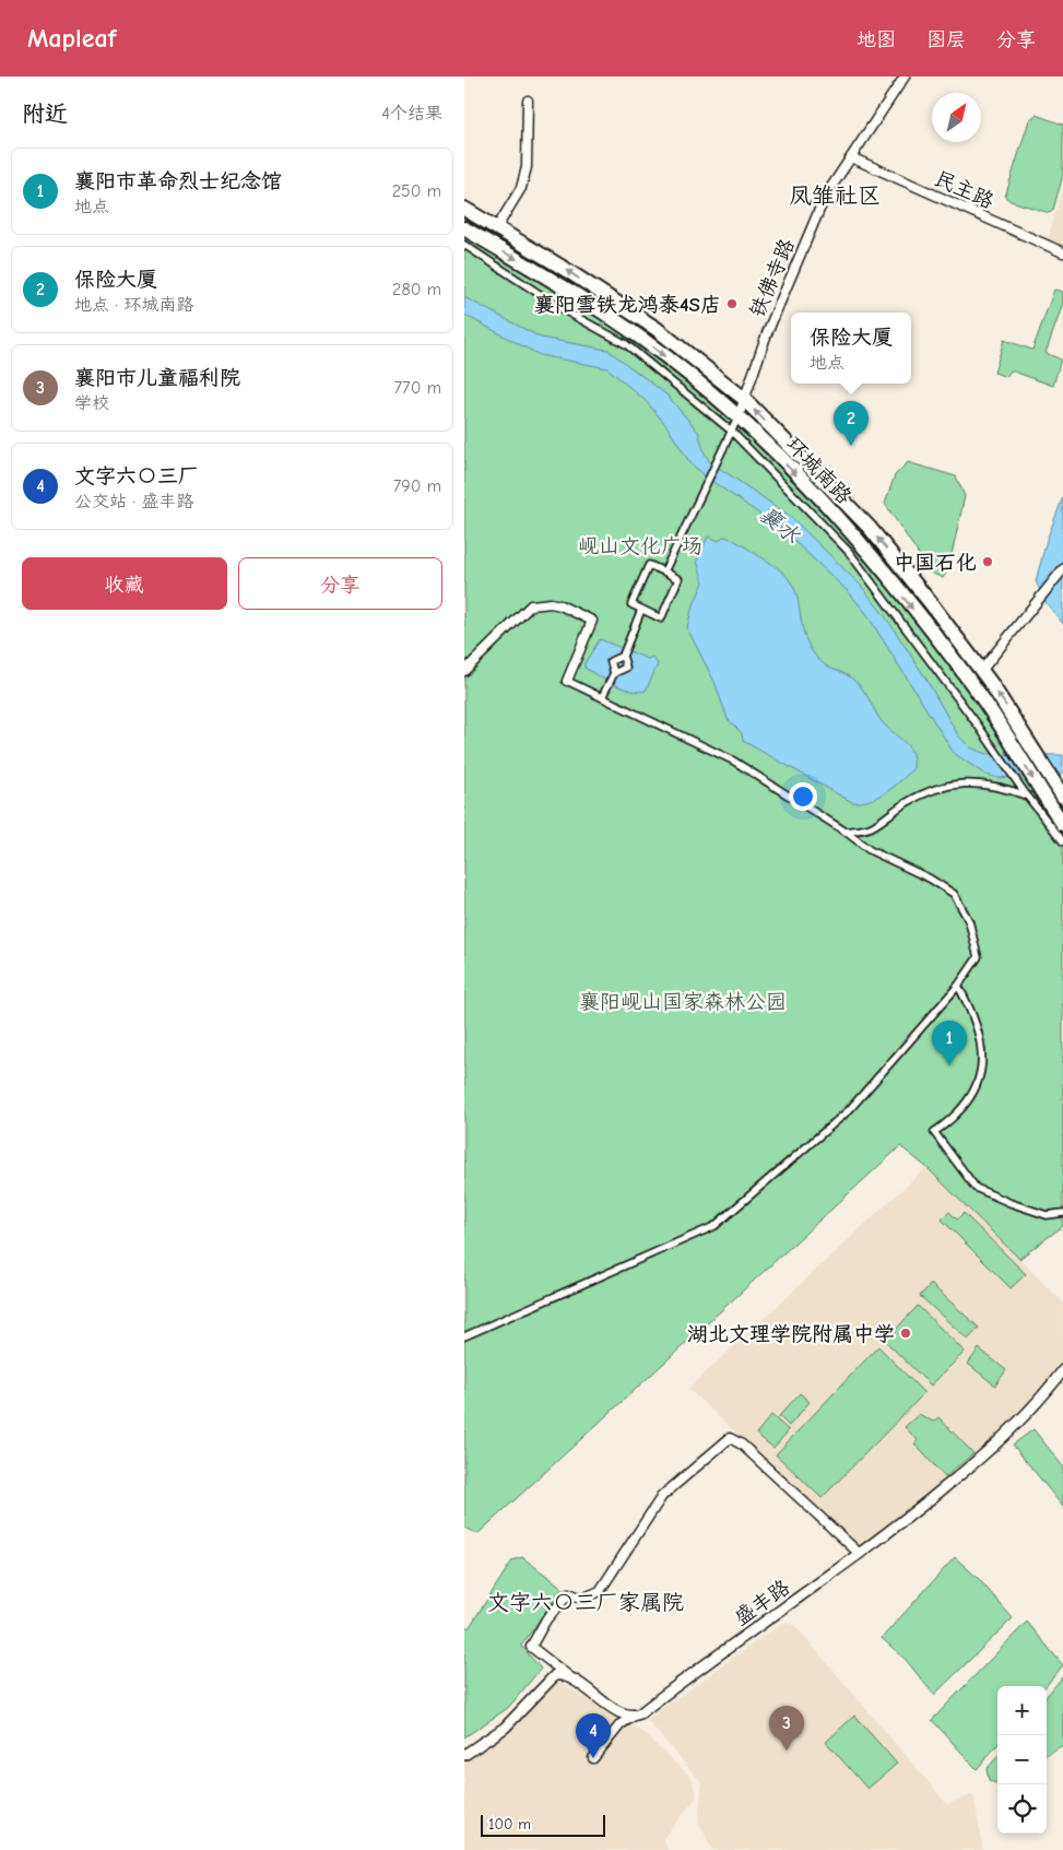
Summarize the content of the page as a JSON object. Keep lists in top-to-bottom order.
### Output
{
  "streets": {
    "highway": ["环城南路"],
    "street": ["民主路", "铁佛寺路", "盛丰路"]
  },
  "crossings": [
    ["民主路", "铁佛寺路"],
    ["铁佛寺路", "环城南路"]
  ],
  "districts": ["凤雏社区", "文字六〇三厂家属院"],
  "water": ["襄水"],
  "parks": ["岘山文化广场", "襄阳岘山国家森林公园"],
  "places": ["襄阳雪铁龙鸿泰4S店", "中国石化", "湖北文理学院附属中学"],
  "scale_bar": "100 m",
  "north": "top right",
  "page": {
    "header": "Mapleaf",
    "nav": ["地图", "图层", "分享"],
    "heading": ["附近", "4个结果"],
    "list": [
      {
        "mark": "1",
        "name": "襄阳市革命烈士纪念馆",
        "note": "地点",
        "value": "250 m"
      },
      {
        "mark": "2",
        "name": "保险大厦",
        "note": "地点 · 环城南路",
        "value": "280 m"
      },
      {
        "mark": "3",
        "name": "襄阳市儿童福利院",
        "note": "学校",
        "value": "770 m"
      },
      {
        "mark": "4",
        "name": "文字六〇三厂",
        "note": "公交站 · 盛丰路",
        "value": "790 m"
      }
    ],
    "popup": ["保险大厦", "地点"],
    "pins": [
      "2",
      "1",
      "3",
      "4"
    ],
    "buttons": ["收藏", "分享"],
    "map_buttons": ["+", "−"],
    "scale": "100 m"
  }
}
